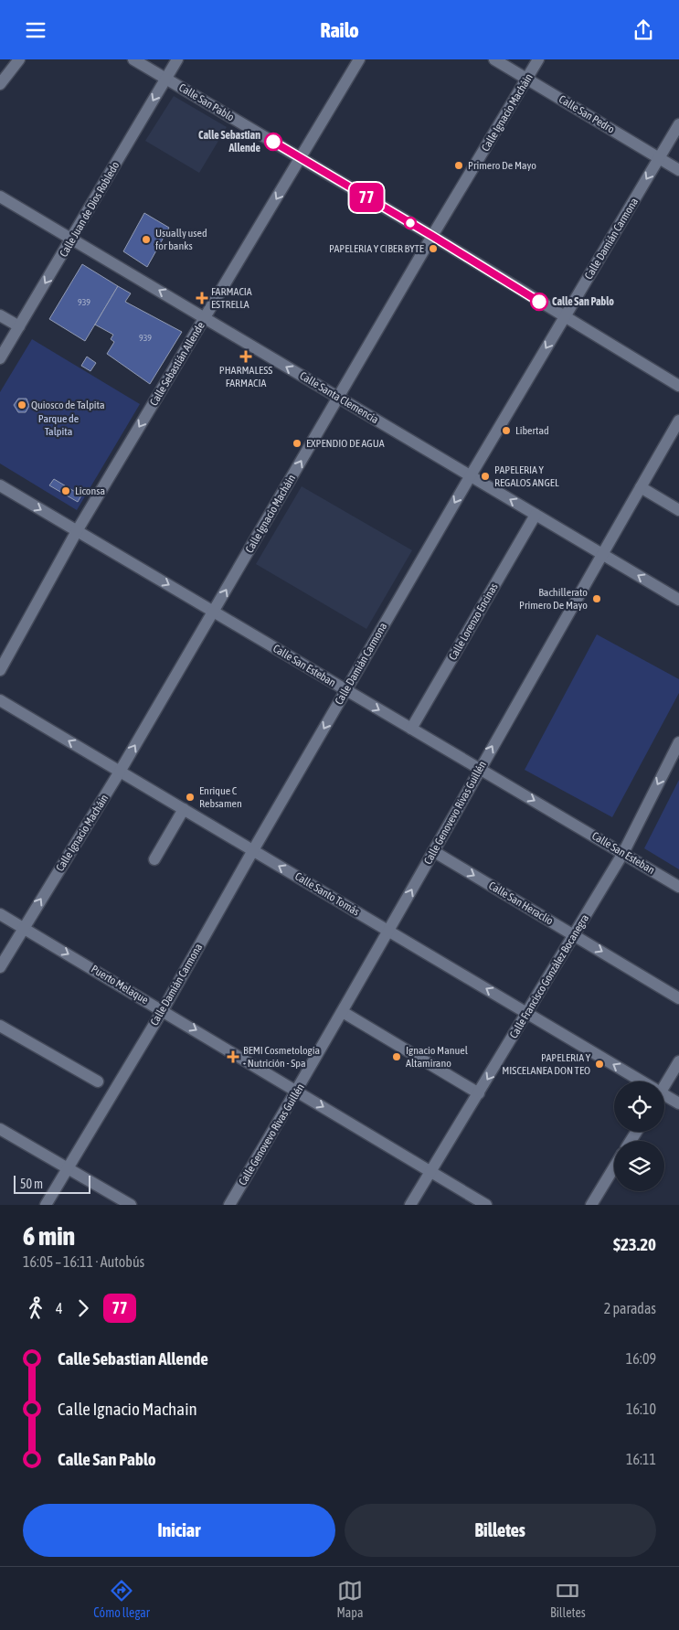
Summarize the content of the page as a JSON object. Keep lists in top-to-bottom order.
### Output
{
  "streets": {
    "street": [
      "Calle San Pablo",
      "Calle Ignacio Macháin",
      "Calle San Pedro",
      "Calle Juan de Dios Robledo",
      "Calle Damián Carmona",
      "Calle Sebastián Allende",
      "Calle Santa Clemencia",
      "Calle Lorenzo Encinas",
      "Calle San Esteban",
      "Calle Genovevo Rivas Guillén",
      "Calle Santo Tomás",
      "Calle San Heraclio",
      "Calle Francisco González Bocanegra",
      "Puerto Melaque"
    ]
  },
  "crossings": [
    ["Calle San Pablo", "Calle Ignacio Macháin"],
    ["Calle San Pablo", "Calle Juan de Dios Robledo"],
    ["Calle San Pablo", "Calle Damián Carmona"],
    ["Calle San Pablo", "Calle Sebastián Allende"],
    ["Calle Ignacio Macháin", "Calle San Pedro"],
    ["Calle Ignacio Macháin", "Calle Santa Clemencia"],
    ["Calle Ignacio Macháin", "Calle San Esteban"],
    ["Calle Ignacio Macháin", "Calle Santo Tomás"],
    ["Calle Ignacio Macháin", "Puerto Melaque"],
    ["Calle San Pedro", "Calle Damián Carmona"],
    ["Calle Juan de Dios Robledo", "Calle Santa Clemencia"],
    ["Calle Damián Carmona", "Calle Santa Clemencia"],
    ["Calle Damián Carmona", "Calle San Esteban"],
    ["Calle Damián Carmona", "Calle Santo Tomás"],
    ["Calle Damián Carmona", "Puerto Melaque"],
    ["Calle Sebastián Allende", "Calle Santa Clemencia"],
    ["Calle Sebastián Allende", "Calle San Esteban"],
    ["Calle Santa Clemencia", "Calle Lorenzo Encinas"],
    ["Calle Santa Clemencia", "Calle Genovevo Rivas Guillén"],
    ["Calle Lorenzo Encinas", "Calle San Esteban"],
    ["Calle San Esteban", "Calle Genovevo Rivas Guillén"],
    ["Calle San Esteban", "Calle Francisco González Bocanegra"],
    ["Calle Genovevo Rivas Guillén", "Calle Santo Tomás"],
    ["Calle Genovevo Rivas Guillén", "Calle San Heraclio"],
    ["Calle Genovevo Rivas Guillén", "Puerto Melaque"],
    ["Calle Santo Tomás", "Calle Francisco González Bocanegra"],
    ["Calle San Heraclio", "Calle Francisco González Bocanegra"],
    ["Calle Francisco González Bocanegra", "Puerto Melaque"]
  ],
  "one_way": [
    "Calle Ignacio Macháin",
    "Calle Juan de Dios Robledo",
    "Calle Damián Carmona",
    "Calle Sebastián Allende",
    "Calle Santa Clemencia",
    "Calle San Esteban",
    "Calle Genovevo Rivas Guillén",
    "Calle Santo Tomás",
    "Calle San Heraclio",
    "Calle Francisco González Bocanegra"
  ],
  "parks": ["Parque de Talpita"],
  "places": {
    "other": [
      "Calle Sebastian Allende",
      "Primero De Mayo",
      "Usually used for banks",
      "PAPELERIA Y CIBER BYTE",
      "Calle San Pablo",
      "Quiosco de Talpita",
      "Libertad",
      "EXPENDIO DE AGUA",
      "PAPELERIA Y REGALOS ANGEL",
      "Liconsa",
      "Bachillerato Primero De Mayo",
      "Enrique C Rebsamen",
      "Ignacio Manuel Altamirano",
      "PAPELERIA Y MISCELANEA DON TEO"
    ],
    "health": ["FARMACIA ESTRELLA", "PHARMALESS FARMACIA", "BEMI Cosmetología - Nutrición - Spa"]
  },
  "lines": ["bus line 77"],
  "house_numbers": ["939", "939"],
  "scale_bar": "50 m",
  "page": {
    "header": "Railo",
    "on_map": "77",
    "scale": "50 m",
    "heading": ["6 min", "16:05 – 16:11 · Autobús", "$23.20"],
    "legs": ["4", "77", "2 paradas"],
    "list": [
      {
        "name": "Calle Sebastian Allende",
        "value": "16:09"
      },
      {
        "name": "Calle Ignacio Machain",
        "value": "16:10"
      },
      {
        "name": "Calle San Pablo",
        "value": "16:11"
      }
    ],
    "buttons": ["Iniciar", "Billetes"],
    "tabs": ["Cómo llegar", "Mapa", "Billetes"]
  }
}
